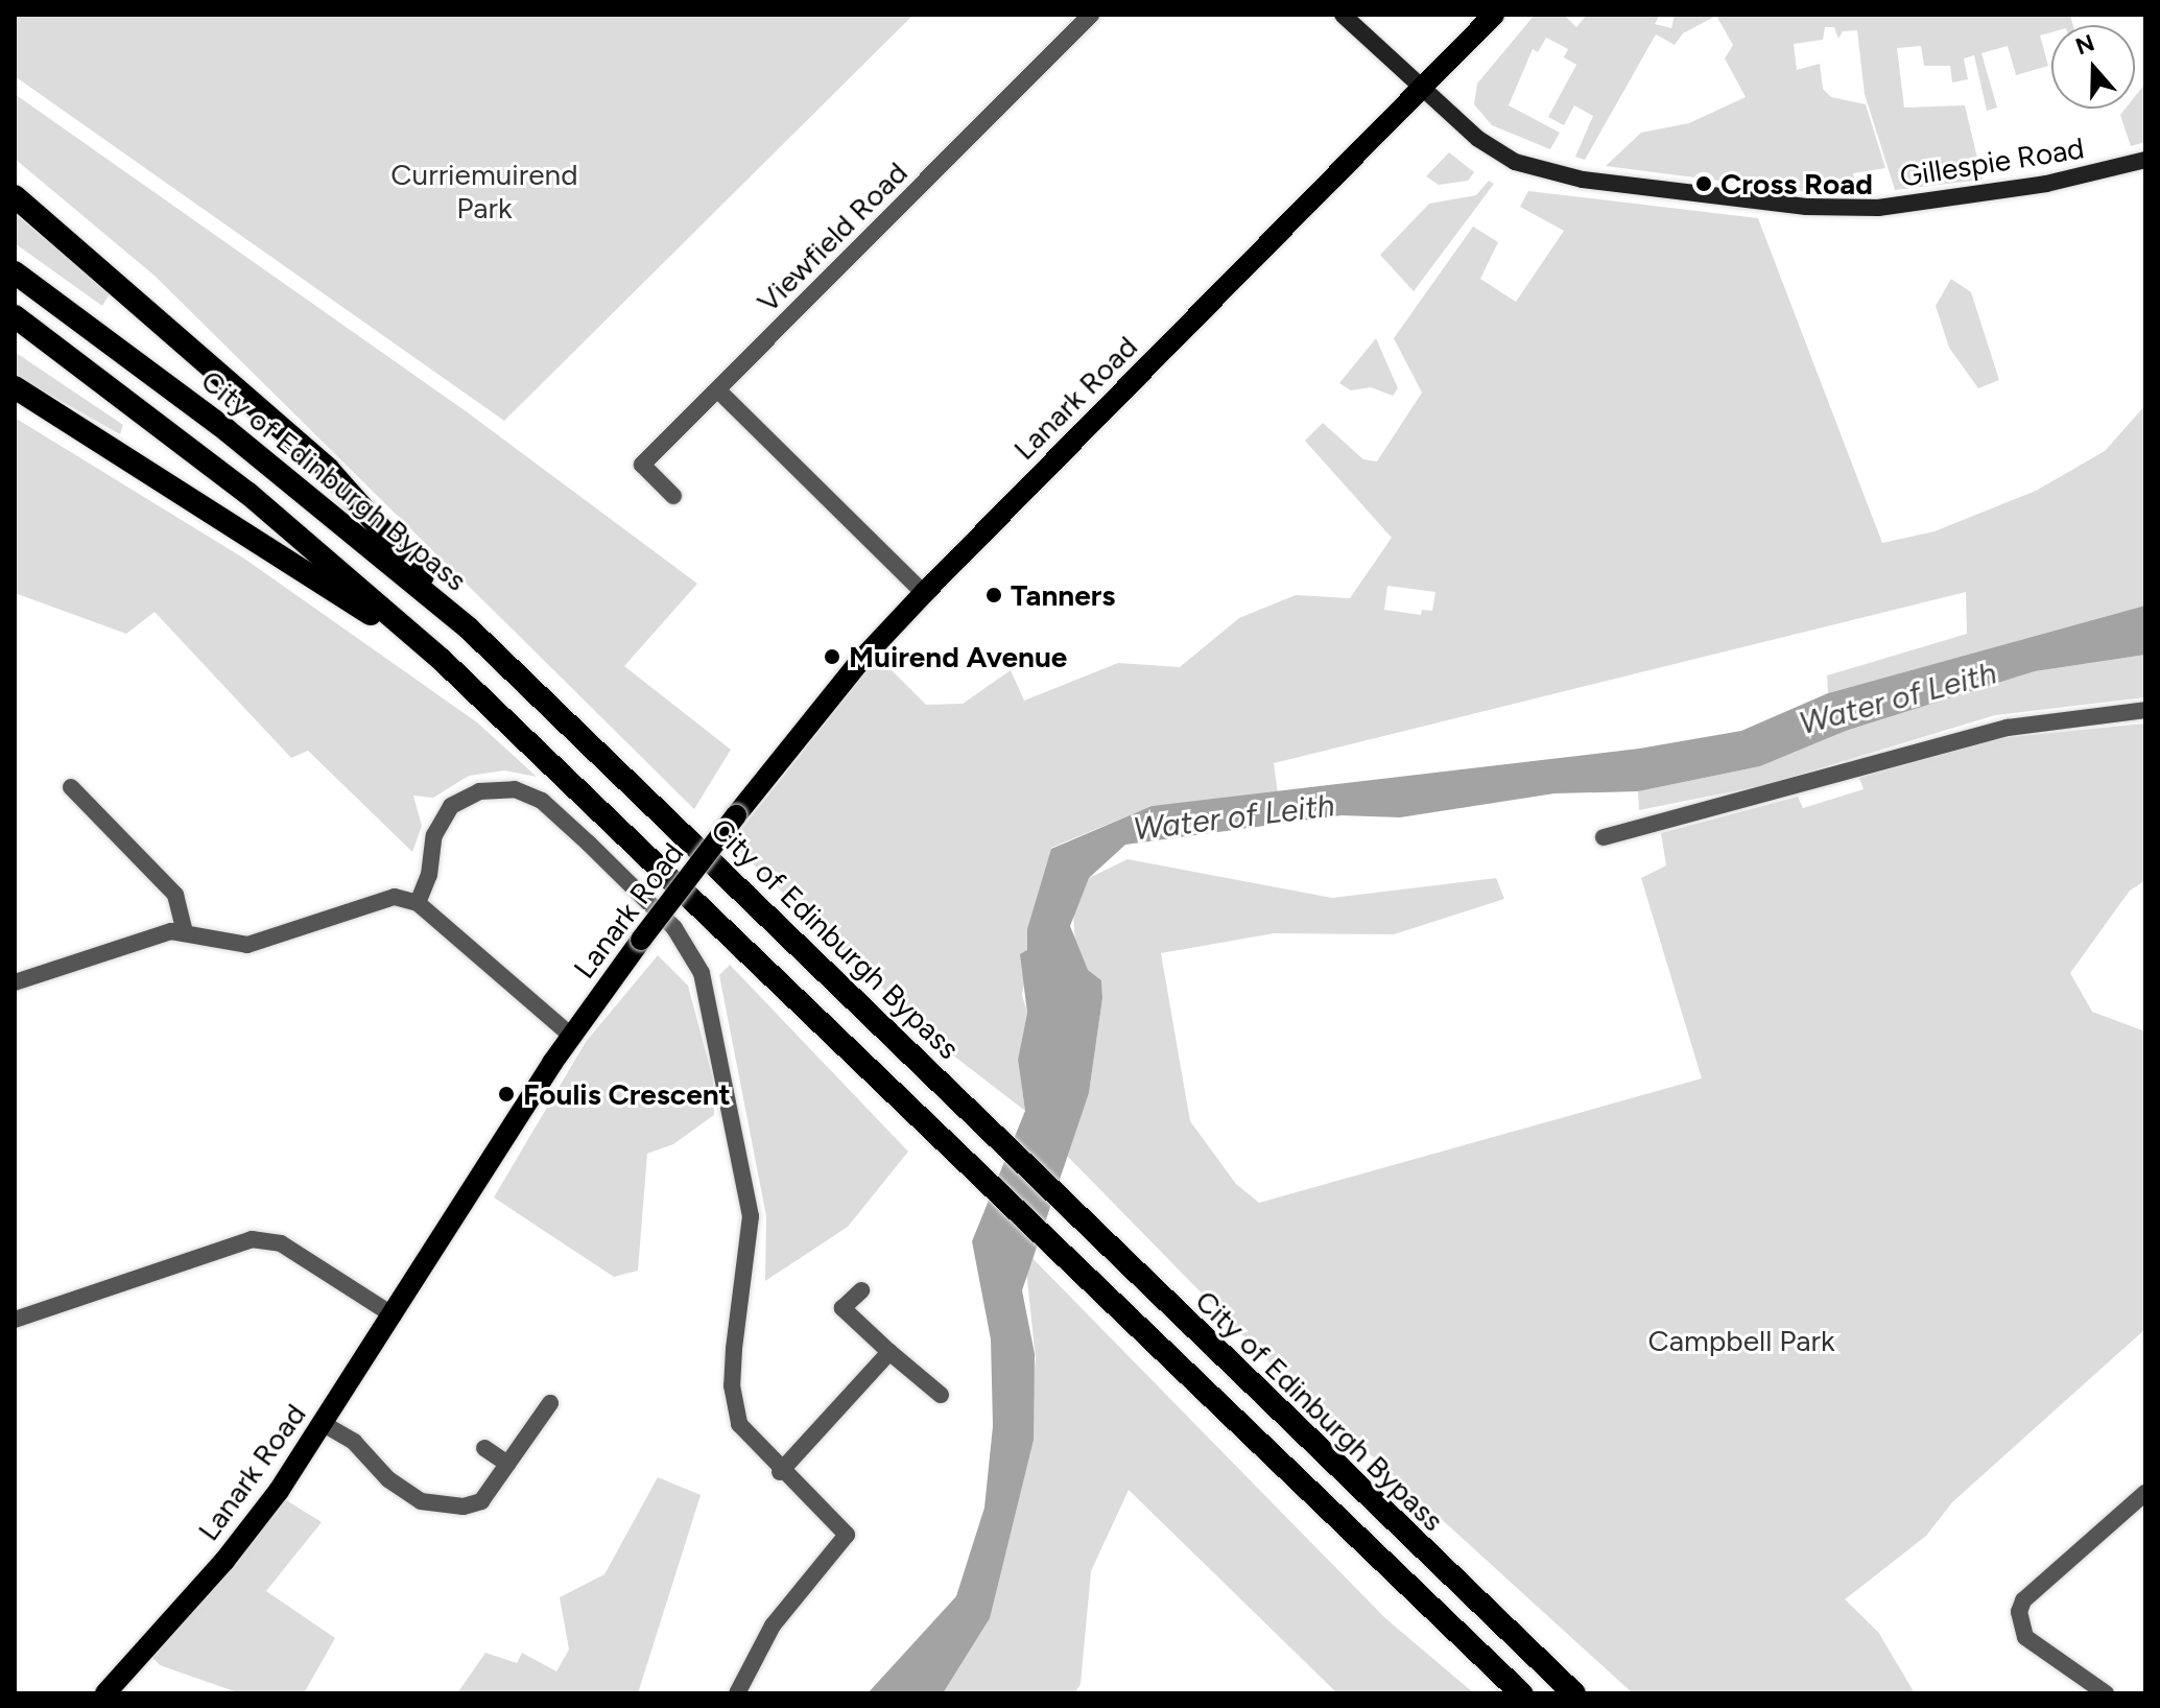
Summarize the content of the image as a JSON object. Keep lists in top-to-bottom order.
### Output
{
  "streets": {
    "highway": ["City of Edinburgh Bypass"],
    "main road": ["Gillespie Road", "Lanark Road"],
    "street": ["Viewfield Road"]
  },
  "crossings": [
    ["Gillespie Road", "Lanark Road"]
  ],
  "water": ["Water of Leith"],
  "parks": ["Curriemuirend Park", "Campbell Park"],
  "places": [
    "Cross Road",
    "Tanners",
    "Muirend Avenue",
    "Foulis Crescent"
  ],
  "north": "top"
}
